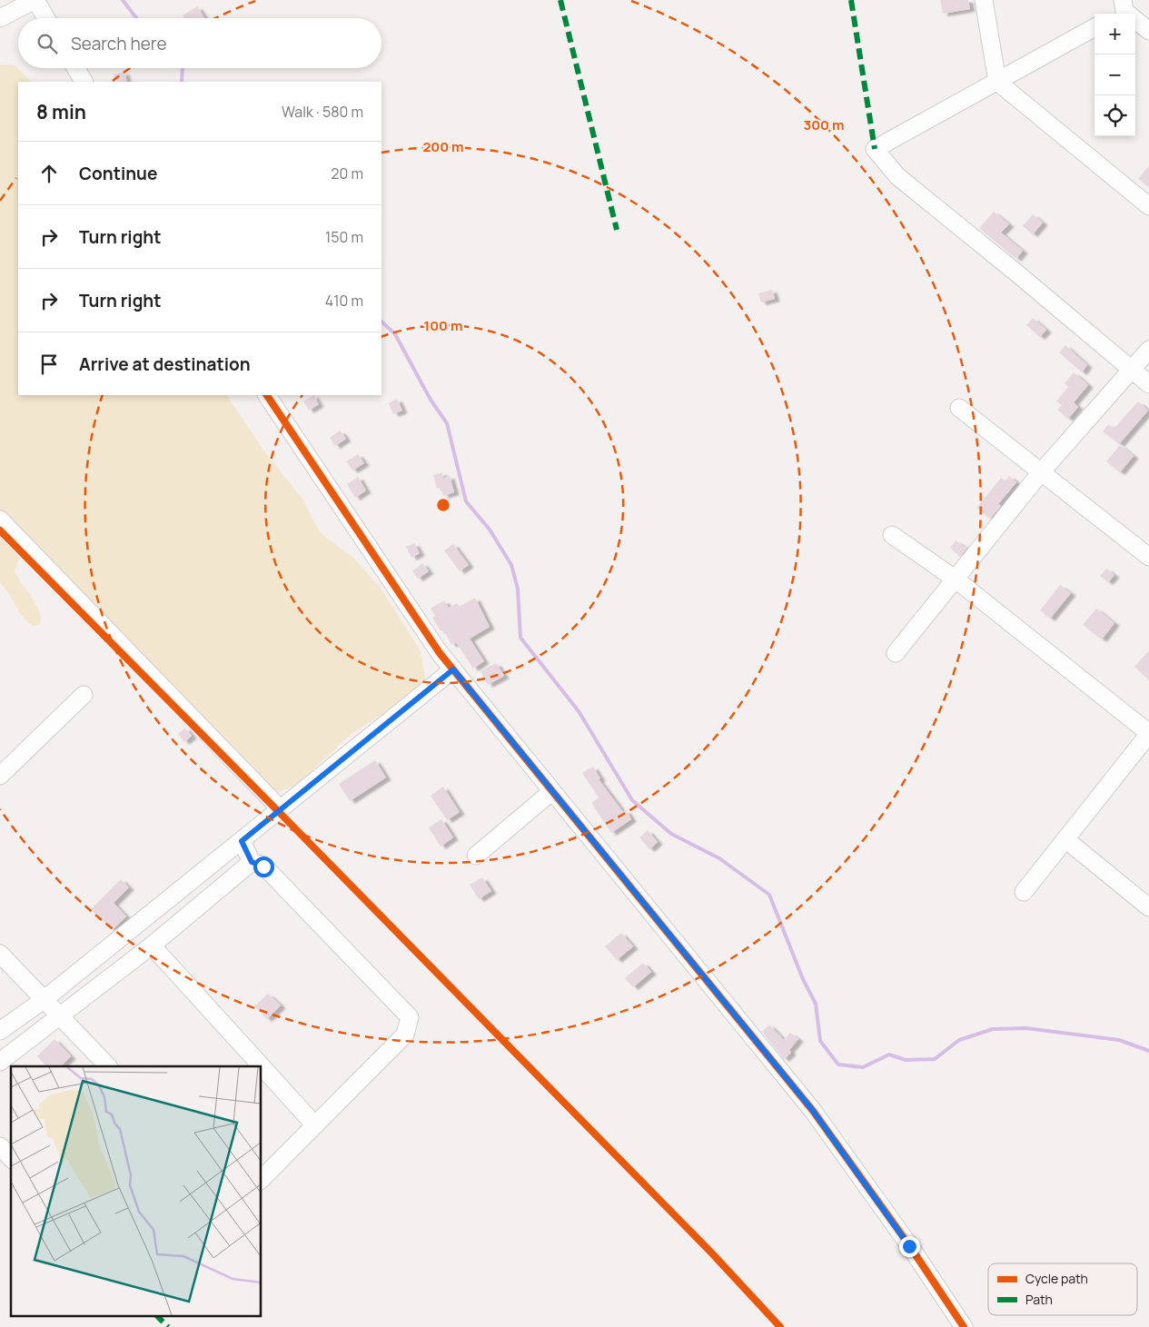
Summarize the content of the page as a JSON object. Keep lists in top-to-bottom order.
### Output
{
  "legend": ["Cycle path", "Path"],
  "page": {
    "map_buttons": ["+", "−"],
    "search": "Search here",
    "heading": ["8 min", "Walk · 580 m"],
    "list": [
      ["Continue", "20 m"],
      ["Turn right", "150 m"],
      ["Turn right", "410 m"],
      "Arrive at destination"
    ]
  },
  "rings": ["300 m", "200 m", "100 m"]
}
